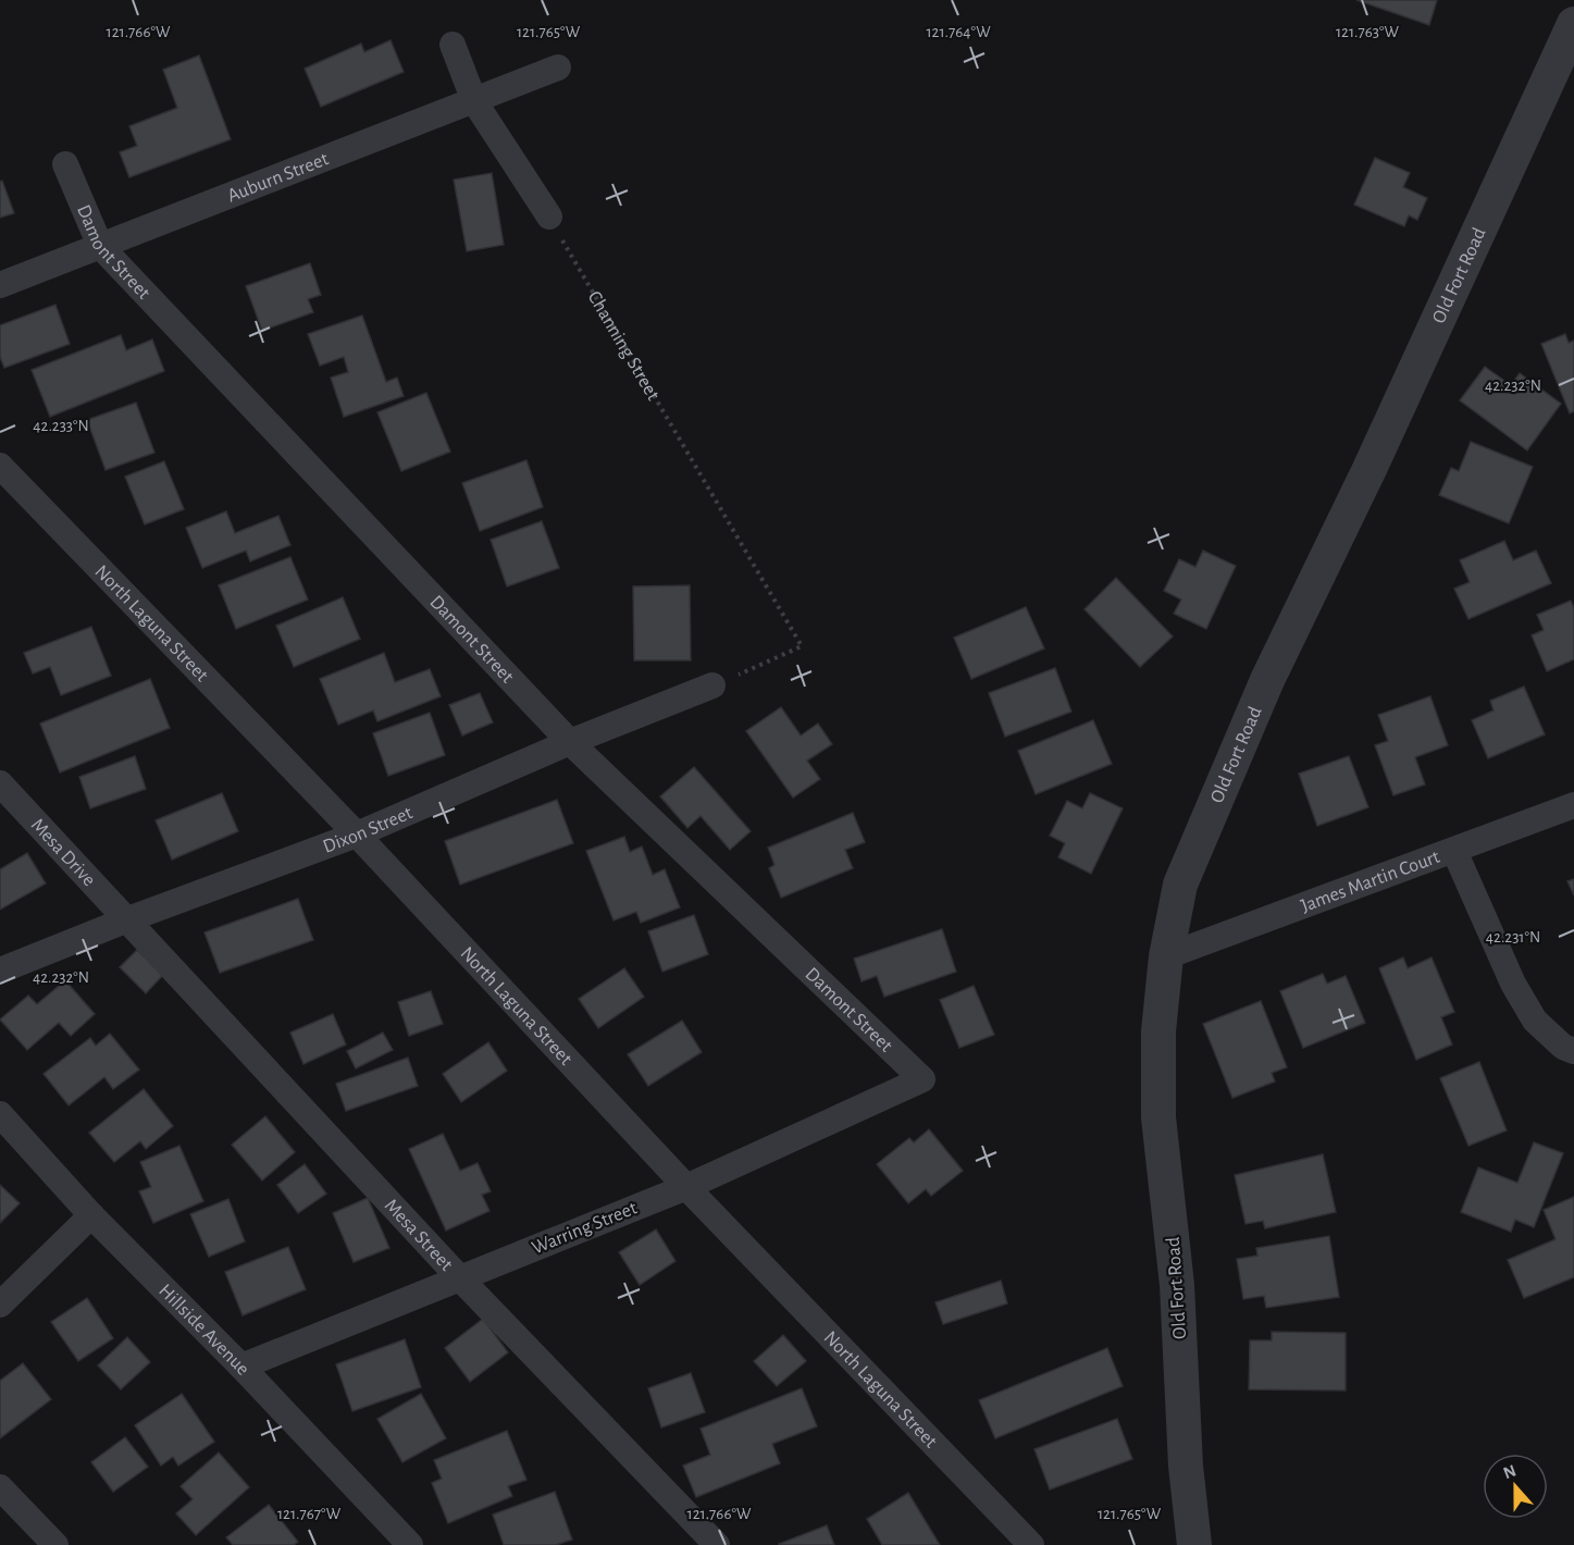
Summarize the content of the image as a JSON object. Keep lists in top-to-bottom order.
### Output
{
  "streets": {
    "street": [
      "Auburn Street",
      "Damont Street",
      "Old Fort Road",
      "North Laguna Street",
      "Dixon Street",
      "Mesa Drive",
      "James Martin Court",
      "Warring Street",
      "Mesa Street",
      "Hillside Avenue"
    ],
    "path": ["Channing Street"]
  },
  "crossings": [
    ["Auburn Street", "Damont Street"],
    ["Damont Street", "Dixon Street"],
    ["Damont Street", "Warring Street"],
    ["Old Fort Road", "James Martin Court"],
    ["Channing Street", "Dixon Street"],
    ["North Laguna Street", "Dixon Street"],
    ["North Laguna Street", "Warring Street"],
    ["Dixon Street", "Mesa Drive"],
    ["Dixon Street", "Mesa Street"],
    ["Mesa Drive", "Mesa Street"],
    ["Warring Street", "Mesa Street"],
    ["Warring Street", "Hillside Avenue"]
  ],
  "north": "top",
  "coordinates": [
    "121.766°W",
    "121.765°W",
    "121.764°W",
    "121.763°W",
    "42.232°N",
    "42.233°N",
    "42.231°N",
    "121.767°W"
  ]
}
